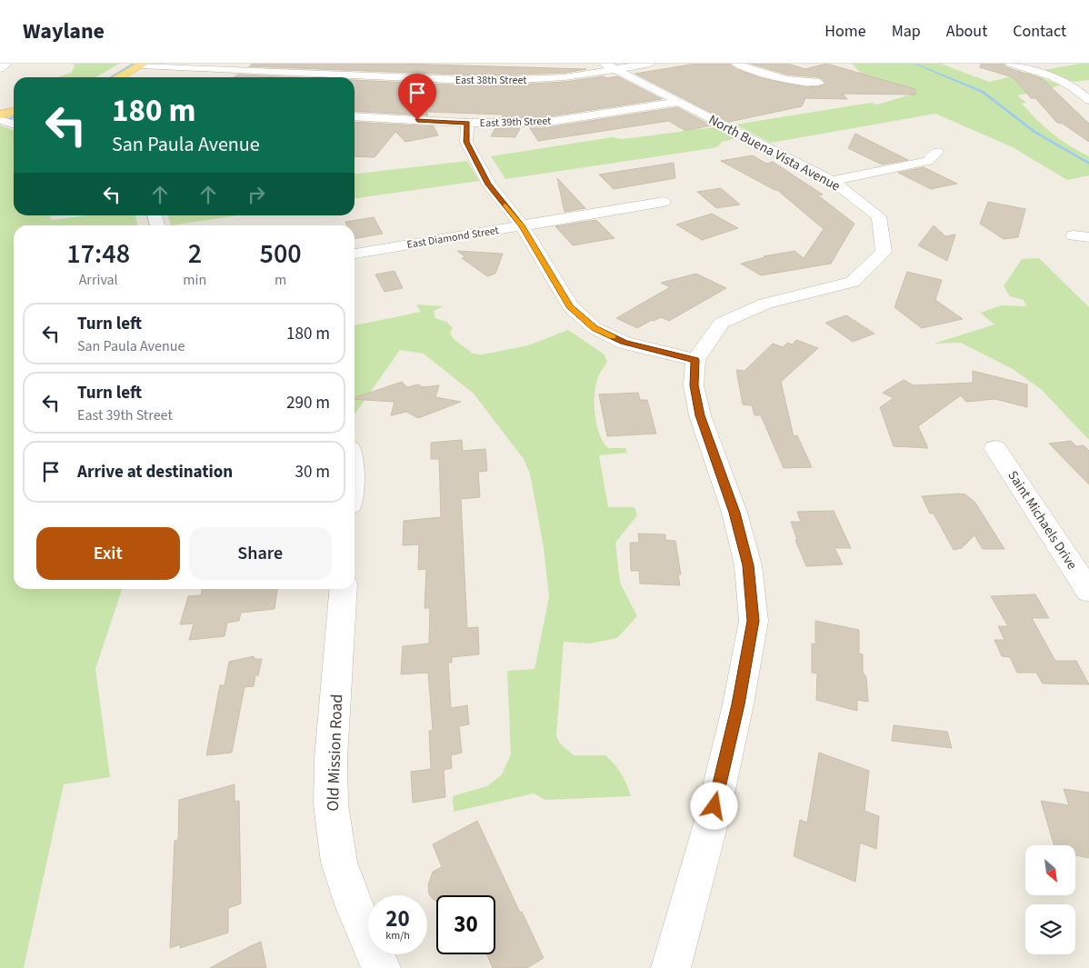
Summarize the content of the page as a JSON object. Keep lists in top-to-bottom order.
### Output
{
  "streets": {
    "street": [
      "East 38th Street",
      "East 39th Street",
      "North Buena Vista Avenue",
      "East Diamond Street",
      "Saint Michaels Drive",
      "Old Mission Road"
    ]
  },
  "crossings": [
    ["East 38th Street", "North Buena Vista Avenue"],
    ["East 39th Street", "North Buena Vista Avenue"]
  ],
  "north": "bottom right",
  "page": {
    "header": "Waylane",
    "nav": [
      "Home",
      "Map",
      "About",
      "Contact"
    ],
    "turn": ["180 m", "San Paula Avenue"],
    "eta": [
      "17:48",
      "Arrival",
      "2",
      "min",
      "500",
      "m"
    ],
    "list": [
      {
        "name": "Turn left",
        "note": "San Paula Avenue",
        "value": "180 m"
      },
      {
        "name": "Turn left",
        "note": "East 39th Street",
        "value": "290 m"
      },
      {
        "name": "Arrive at destination",
        "value": "30 m"
      }
    ],
    "buttons": ["Exit", "Share"],
    "speed": "20 km/h",
    "limit": "30"
  }
}
